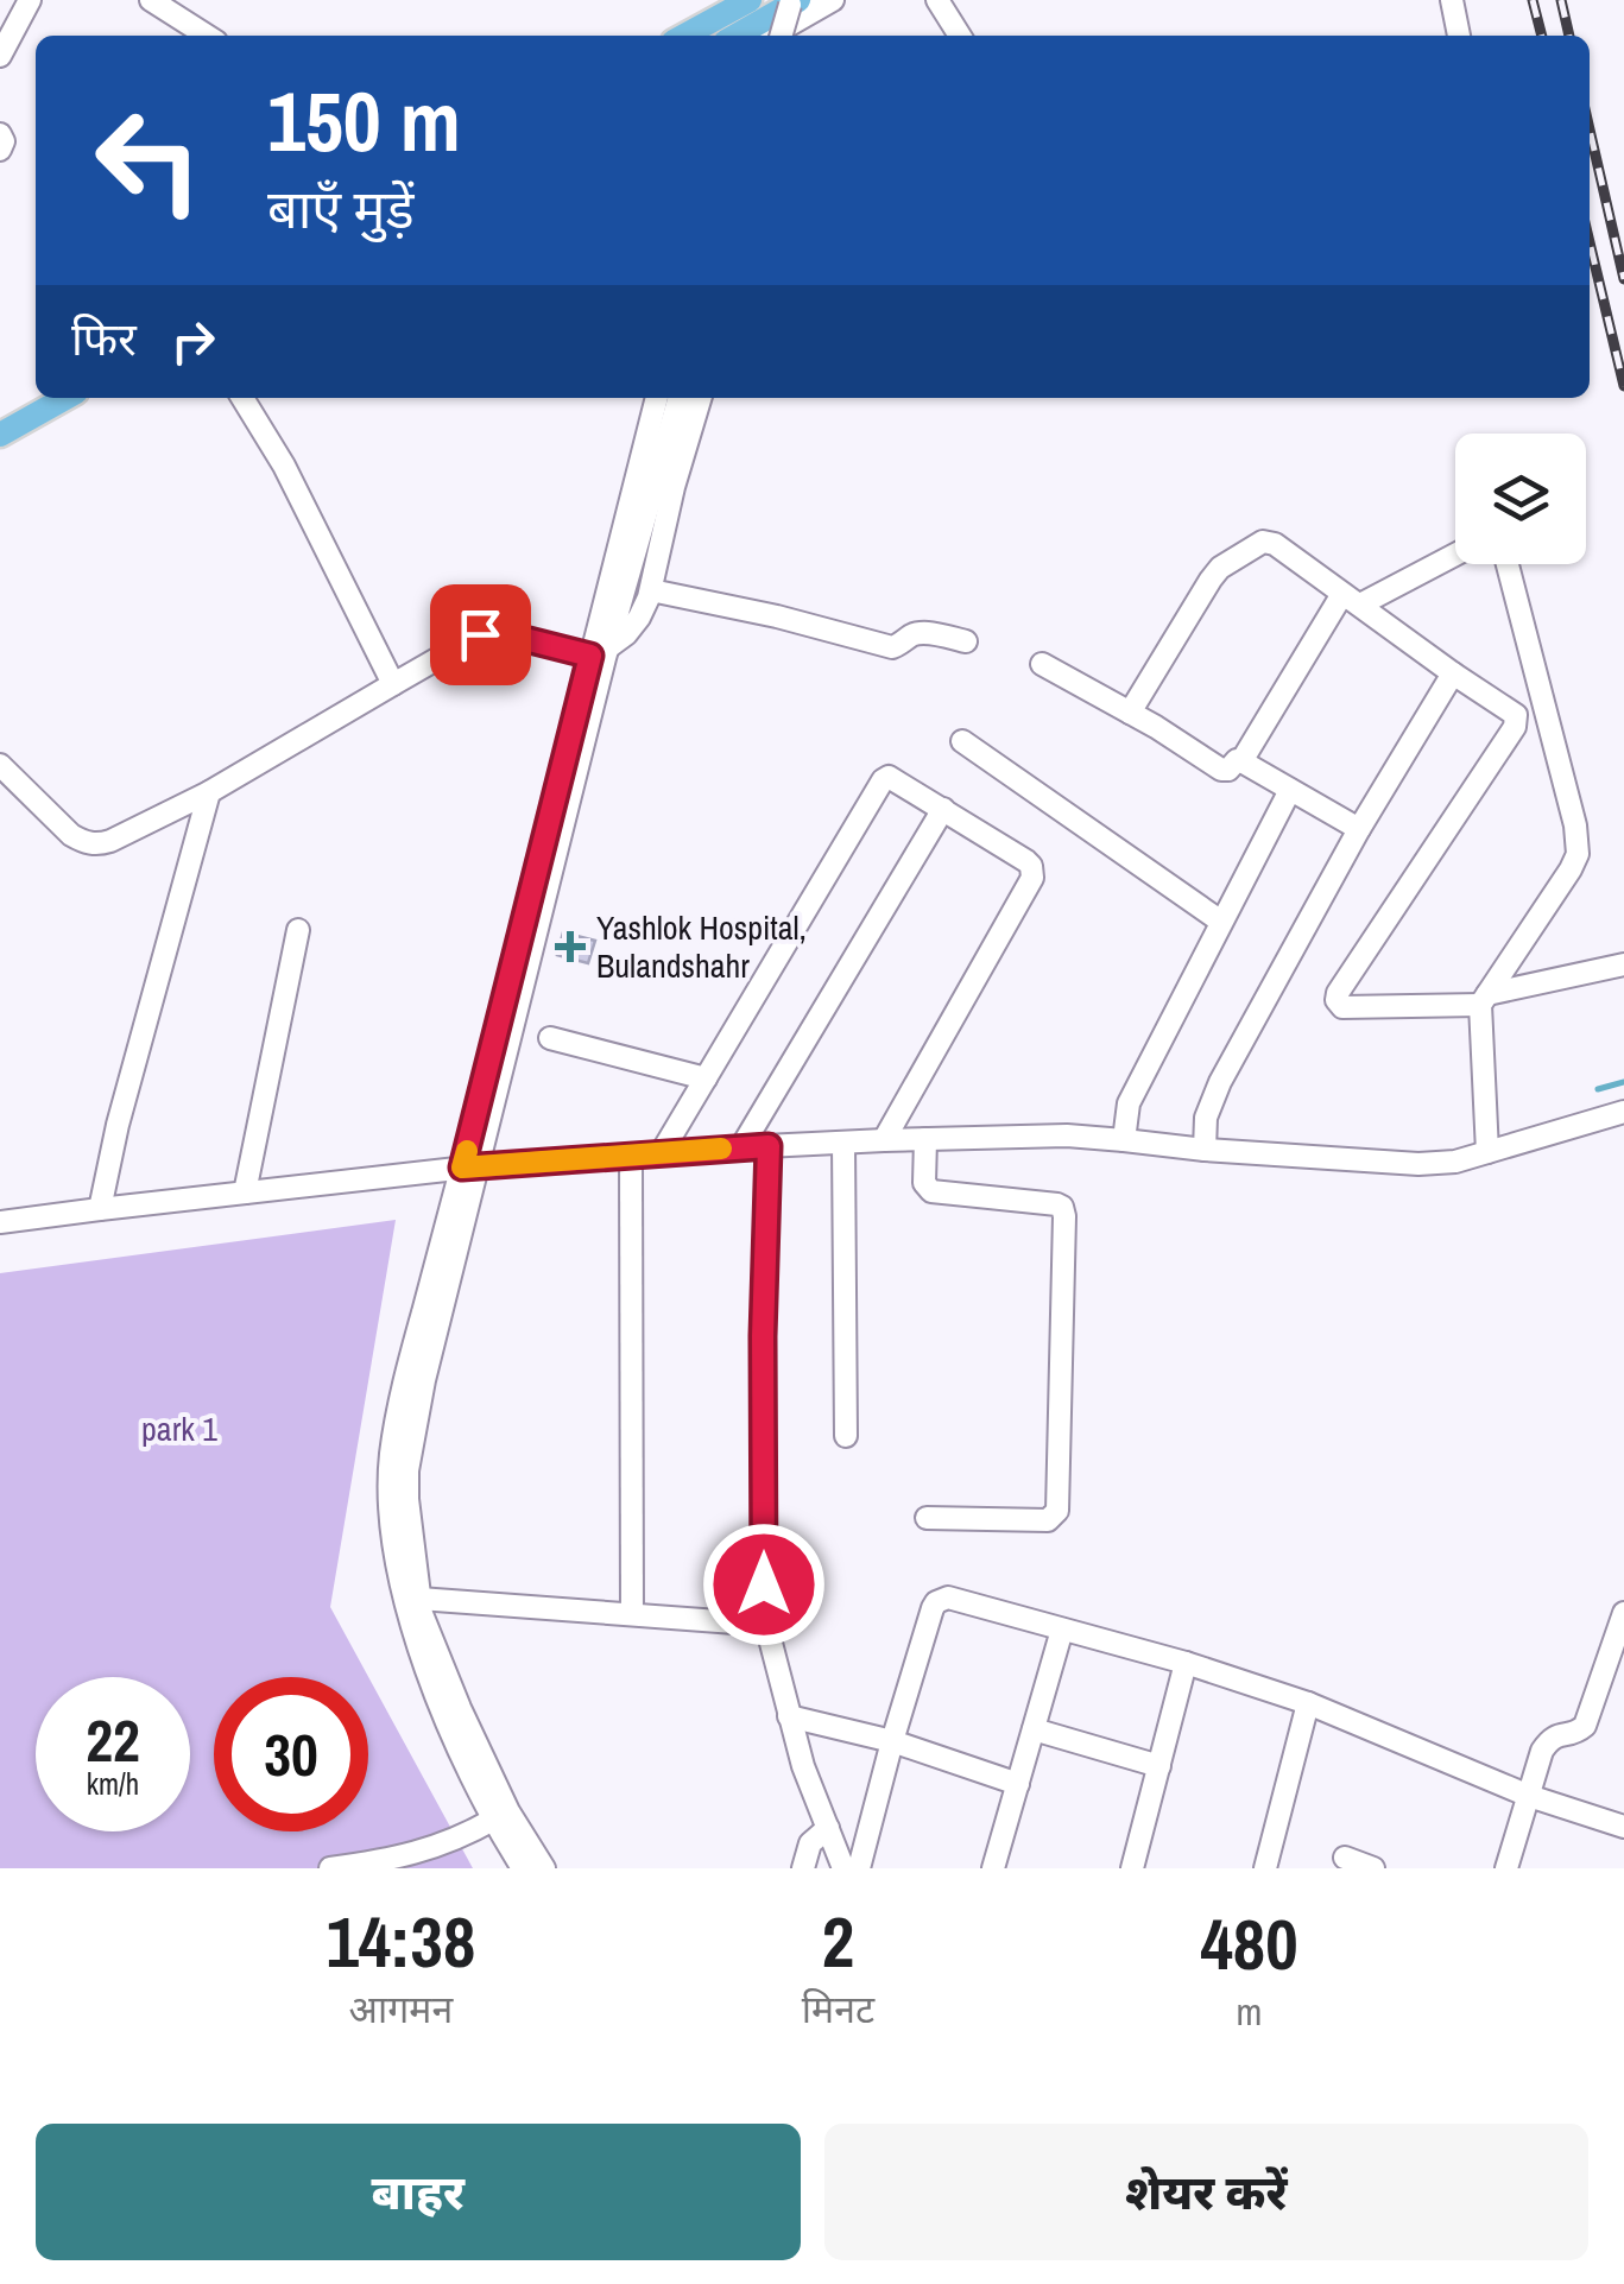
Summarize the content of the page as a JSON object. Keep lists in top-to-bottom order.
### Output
{
  "parks": ["park 1"],
  "places": {
    "health": ["Yashlok Hospital, Bulandshahr"]
  },
  "page": {
    "turn": ["150 m", "बाएँ मुड़ें"],
    "then": "फिर",
    "speed": "22 km/h",
    "limit": "30",
    "eta": [
      "14:38",
      "आगमन",
      "2",
      "मिनट",
      "480",
      "m"
    ],
    "buttons": ["बाहर", "शेयर करें"]
  }
}
